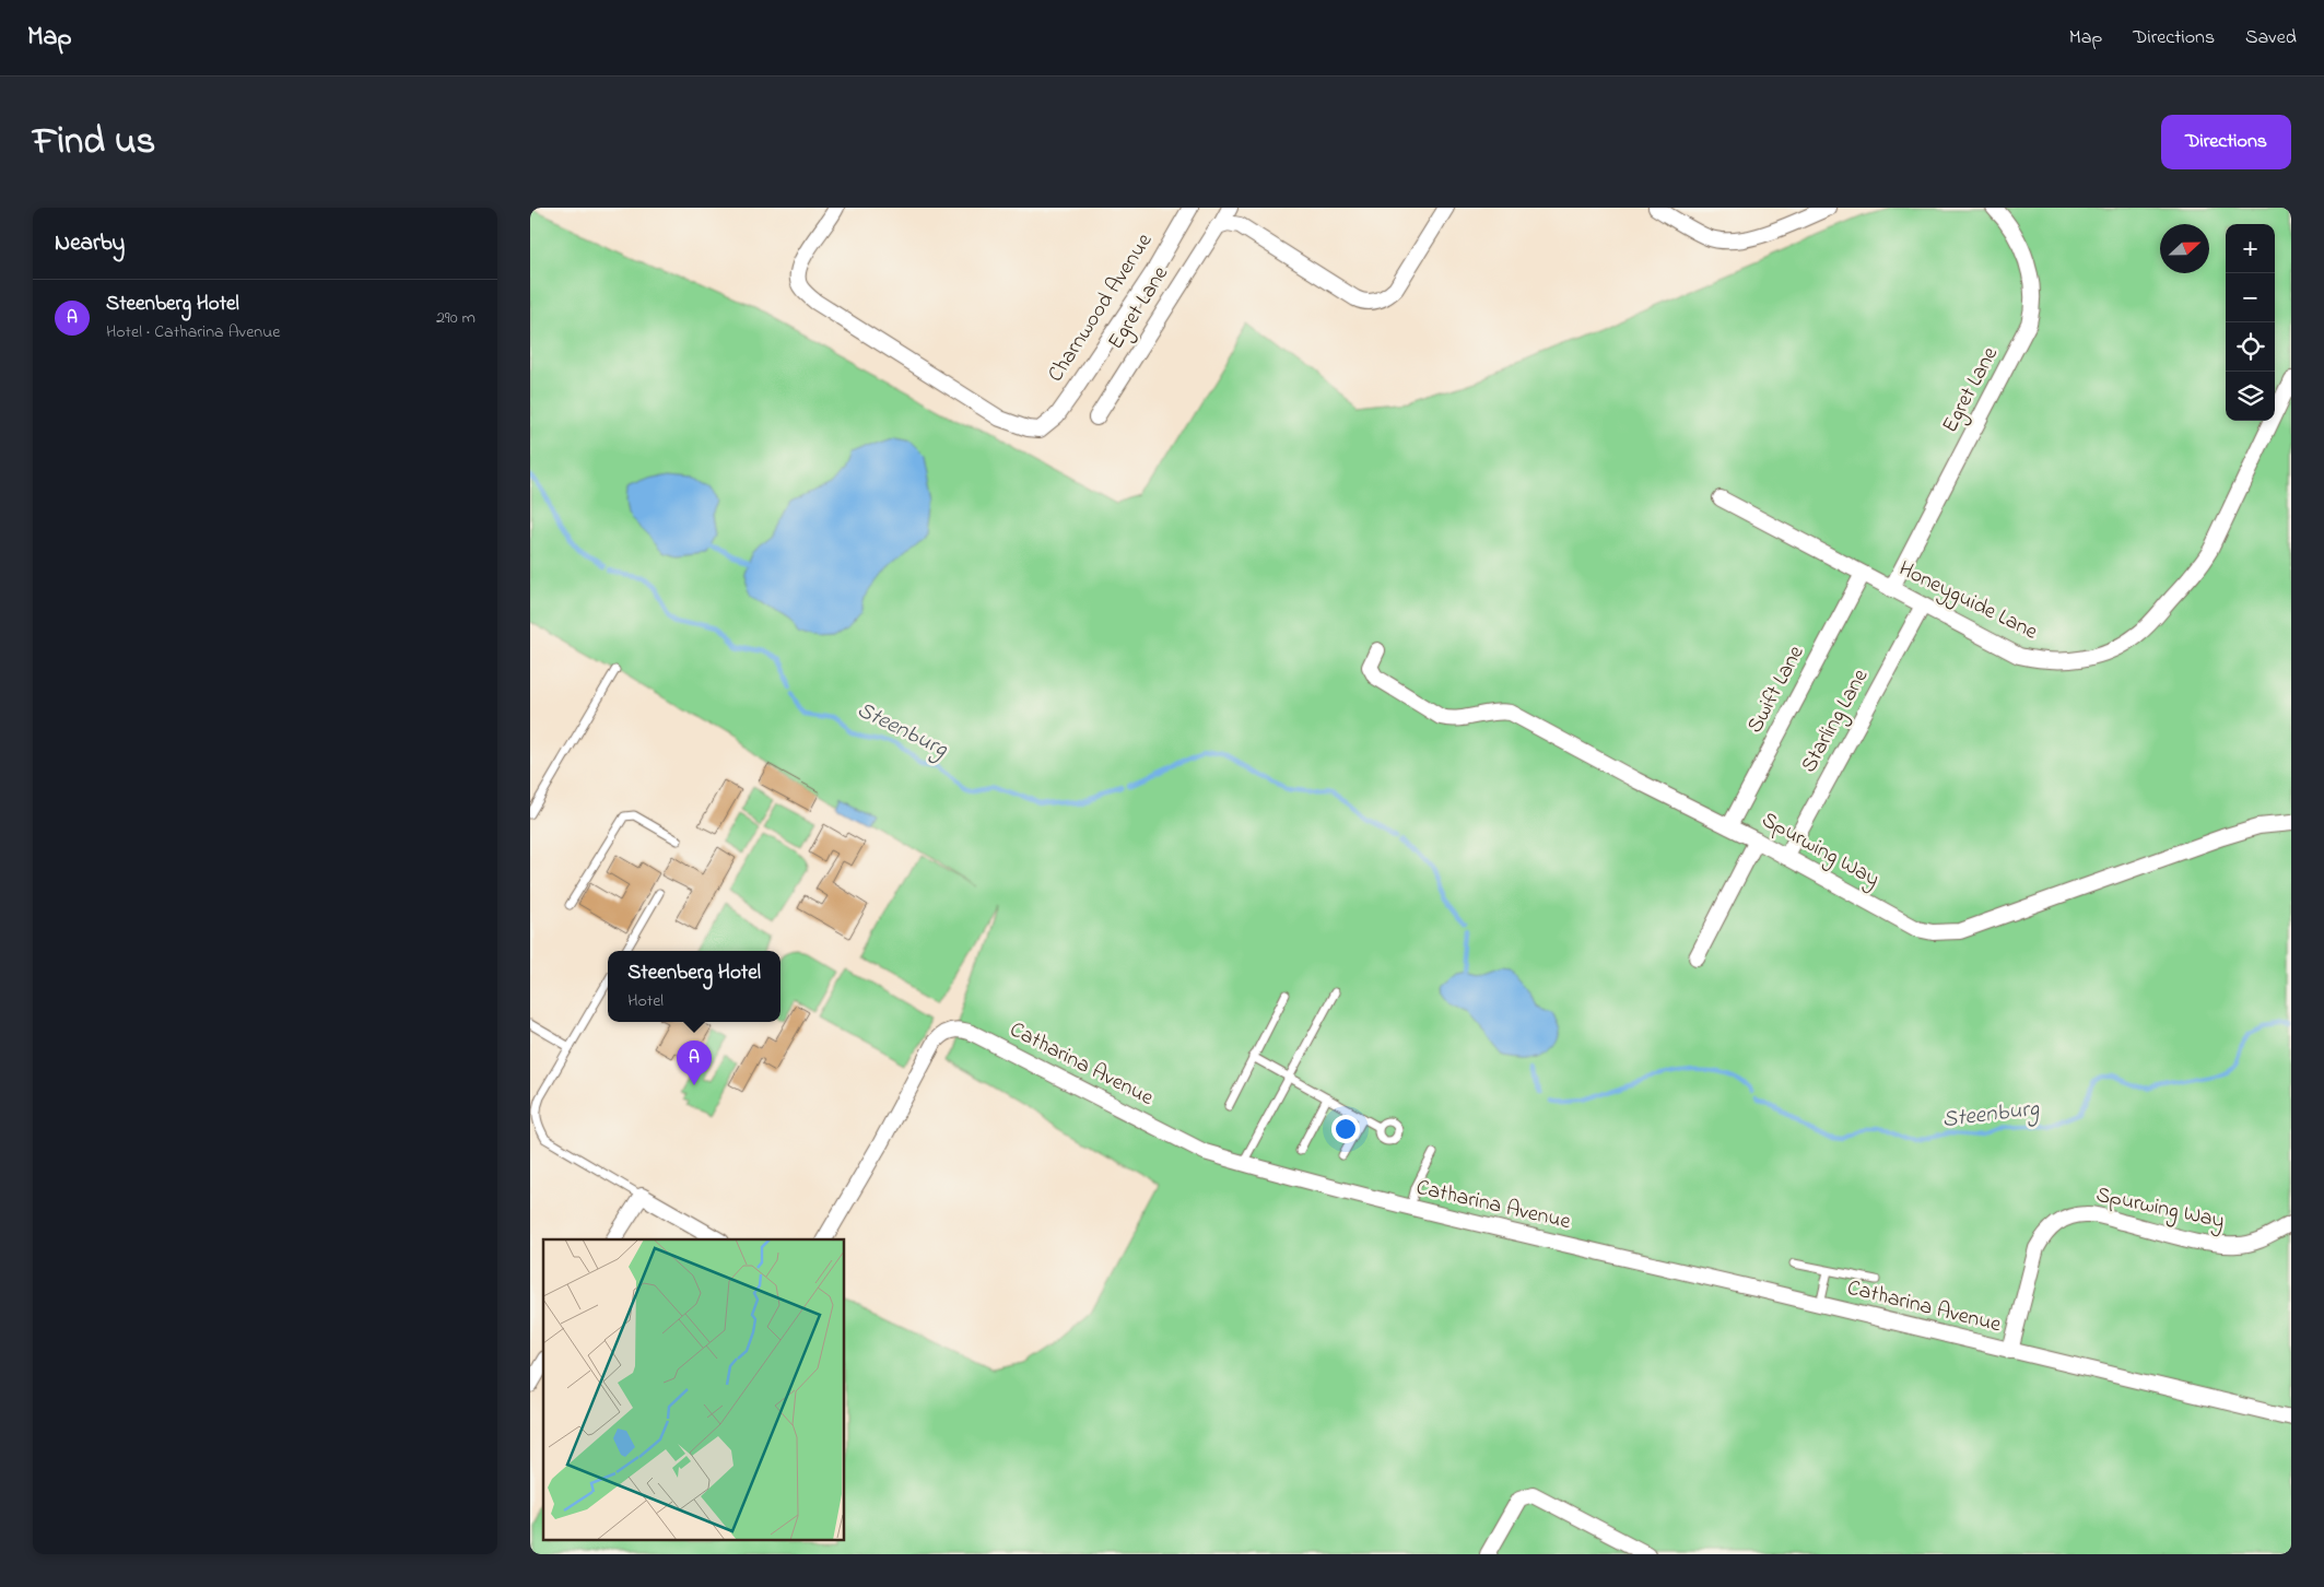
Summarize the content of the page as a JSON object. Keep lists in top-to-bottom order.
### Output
{
  "streets": {
    "street": [
      "Charnwood Avenue",
      "Egret Lane",
      "Honeyguide Lane",
      "Swift Lane",
      "Starling Lane",
      "Spurwing Way",
      "Catharina Avenue"
    ]
  },
  "crossings": [
    ["Egret Lane", "Honeyguide Lane"],
    ["Honeyguide Lane", "Swift Lane"],
    ["Honeyguide Lane", "Starling Lane"],
    ["Swift Lane", "Spurwing Way"],
    ["Starling Lane", "Spurwing Way"],
    ["Spurwing Way", "Catharina Avenue"]
  ],
  "water": ["Steenburg"],
  "north": "right",
  "page": {
    "header": "Map",
    "nav": ["Map", "Directions", "Saved"],
    "title": "Find us",
    "buttons": "Directions",
    "heading": "Nearby",
    "map_buttons": ["+", "−"],
    "list": [
      {
        "mark": "A",
        "name": "Steenberg Hotel",
        "note": "Hotel · Catharina Avenue",
        "value": "290 m"
      }
    ],
    "popup": ["Steenberg Hotel", "Hotel"],
    "pins": "A"
  }
}
